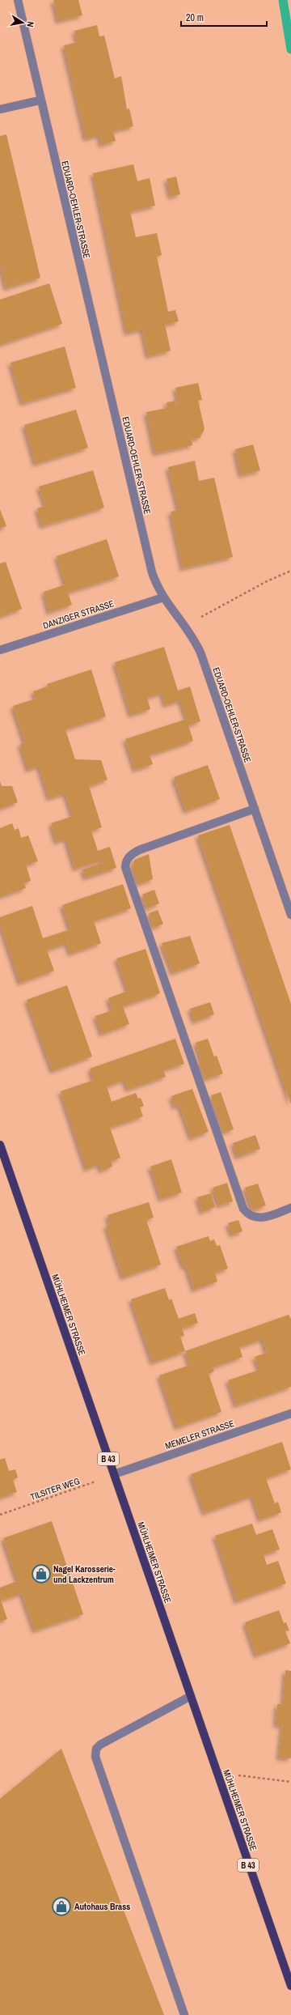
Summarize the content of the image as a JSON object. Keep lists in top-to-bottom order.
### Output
{
  "streets": {
    "main road": ["MÜHLHEIMER STRASSE", "B 43"],
    "street": ["EDUARD-OEHLER-STRASSE", "DANZIGER STRASSE", "MEMELER STRASSE"],
    "path": ["TILSITER WEG"]
  },
  "crossings": [
    ["EDUARD-OEHLER-STRASSE", "DANZIGER STRASSE"],
    ["MÜHLHEIMER STRASSE", "MEMELER STRASSE"],
    ["MÜHLHEIMER STRASSE", "TILSITER WEG"],
    ["MEMELER STRASSE", "TILSITER WEG"]
  ],
  "places": {
    "shop": ["Nagel Karosserie- und Lackzentrum", "Autohaus Brass"]
  },
  "scale_bar": "20 m",
  "north": "right"
}
